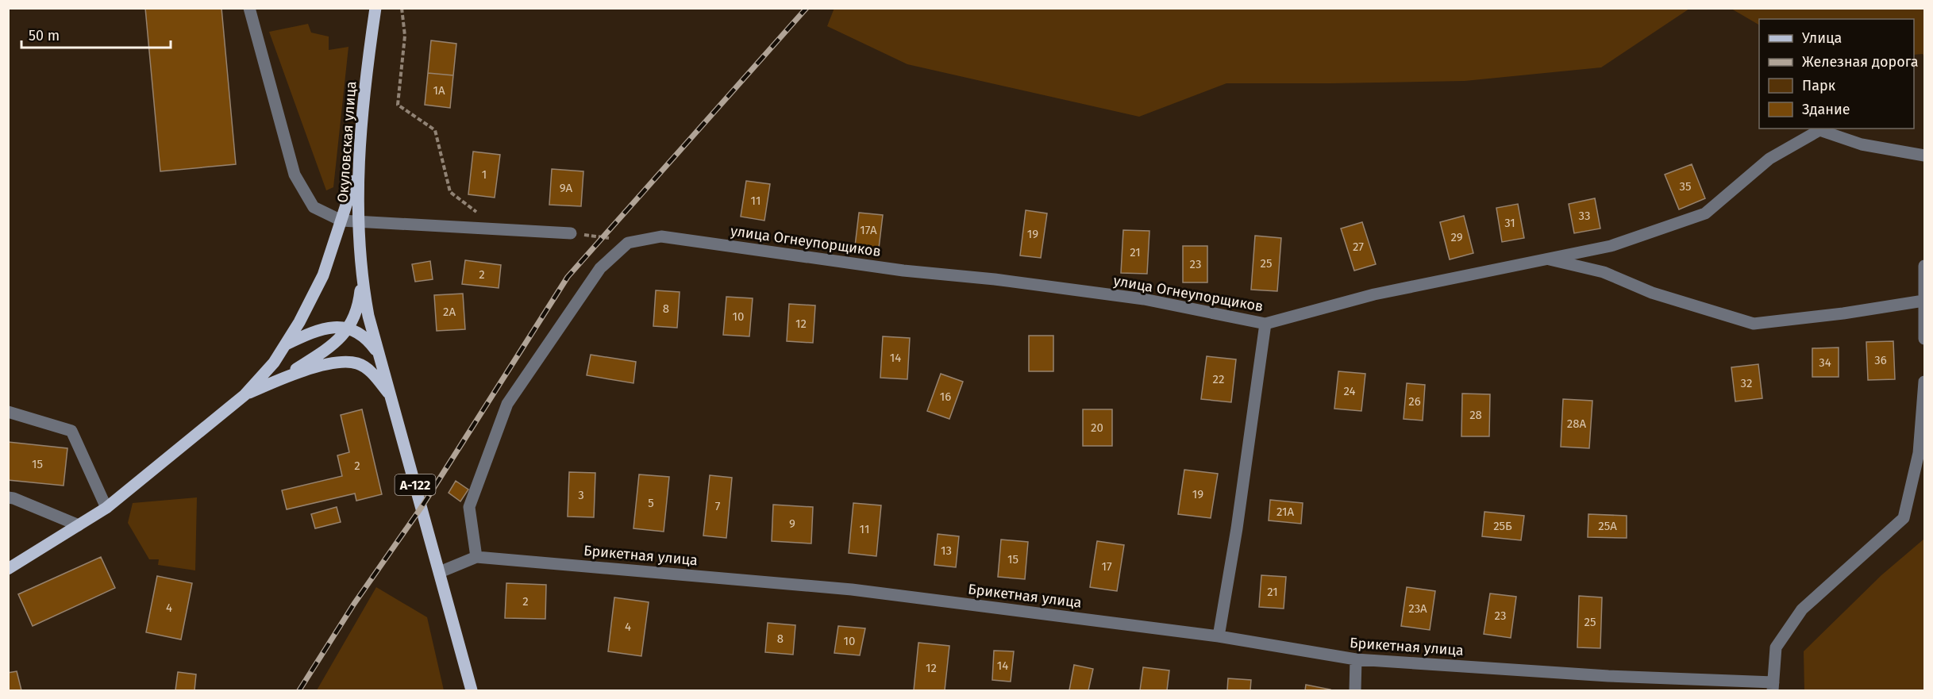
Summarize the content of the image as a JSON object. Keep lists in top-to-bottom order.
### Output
{
  "streets": {
    "main road": ["Окуловская улица", "А-122"],
    "street": ["улица Огнеупорщиков", "Брикетная улица"]
  },
  "crossings": [
    ["А-122", "Брикетная улица"]
  ],
  "house_numbers": [
    "1А",
    "1",
    "35",
    "9А",
    "11",
    "33",
    "31",
    "17А",
    "19",
    "29",
    "27",
    "21",
    "25",
    "23",
    "2",
    "8",
    "2А",
    "10",
    "12",
    "14",
    "36",
    "34",
    "22",
    "32",
    "24",
    "16",
    "26",
    "28",
    "28А",
    "20",
    "15",
    "2",
    "19",
    "3",
    "5",
    "7",
    "21А",
    "9",
    "25Б",
    "25А",
    "11",
    "13",
    "15",
    "17",
    "21",
    "2",
    "4",
    "23А",
    "23",
    "25",
    "4",
    "8",
    "10",
    "14",
    "12"
  ],
  "legend": [
    "Улица",
    "Железная дорога",
    "Парк",
    "Здание"
  ],
  "scale_bar": "50 m"
}
